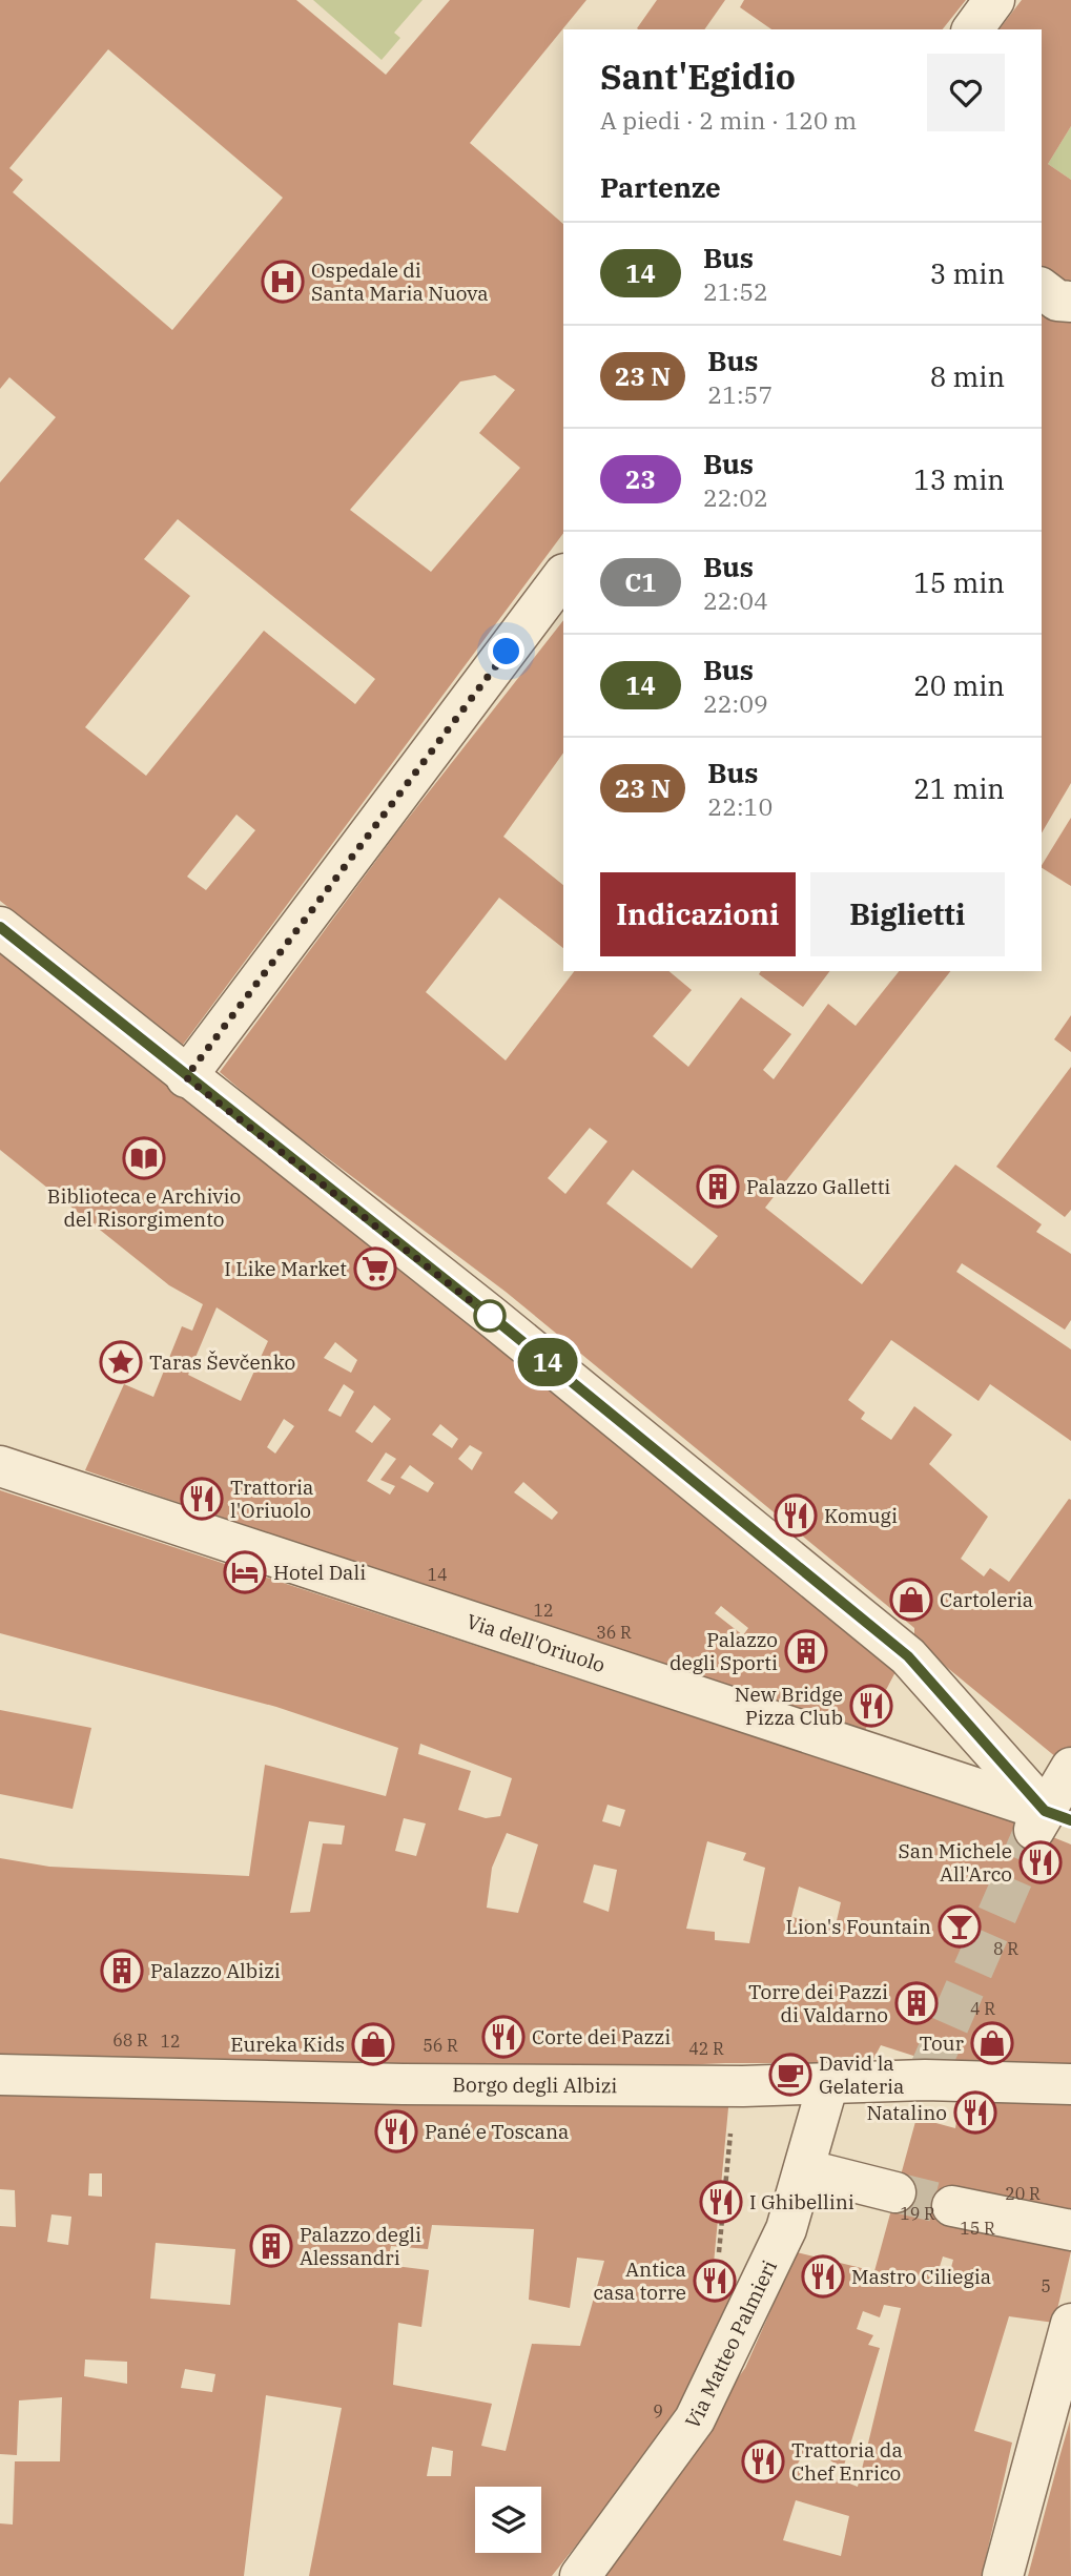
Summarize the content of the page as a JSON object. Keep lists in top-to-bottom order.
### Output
{
  "streets": {
    "street": ["Via dell'Oriuolo", "Borgo degli Albizi", "Via Matteo Palmieri"]
  },
  "crossings": [
    ["Borgo degli Albizi", "Via Matteo Palmieri"]
  ],
  "places": {
    "hospital": ["Ospedale di Santa Maria Nuova"],
    "library": ["Biblioteca e Archivio del Risorgimento"],
    "building": [
      "Palazzo Galletti",
      "Palazzo degli Sporti",
      "Palazzo Albizi",
      "Torre dei Pazzi di Valdarno",
      "Palazzo degli Alessandri"
    ],
    "supermarket": ["I Like Market"],
    "place": ["Taras Ševčenko"],
    "restaurant": [
      "Trattoria l'Oriuolo",
      "Komugi",
      "New Bridge Pizza Club",
      "San Michele All'Arco",
      "Corte dei Pazzi",
      "Natalino",
      "Pané e Toscana",
      "I Ghibellini",
      "Mastro Ciliegia",
      "Antica casa torre",
      "Trattoria da Chef Enrico"
    ],
    "hotel": ["Hotel Dali"],
    "shop": ["Cartoleria", "Tour", "Eureka Kids"],
    "bar": ["Lion's Fountain"],
    "cafe": ["David la Gelateria"]
  },
  "lines": ["bus line 14"],
  "house_numbers": [
    "14",
    "12",
    "36 R",
    "8 R",
    "4 R",
    "68 R",
    "12",
    "56 R",
    "42 R",
    "20 R",
    "19 R",
    "15 R",
    "5",
    "9"
  ],
  "page": {
    "on_map": "14",
    "heading": [
      ["Sant'Egidio", "A piedi · 2 min · 120 m"],
      "Partenze"
    ],
    "list": [
      {
        "mark": "14",
        "name": "Bus",
        "note": "21:52",
        "value": "3 min"
      },
      {
        "mark": "23 N",
        "name": "Bus",
        "note": "21:57",
        "value": "8 min"
      },
      {
        "mark": "23",
        "name": "Bus",
        "note": "22:02",
        "value": "13 min"
      },
      {
        "mark": "C1",
        "name": "Bus",
        "note": "22:04",
        "value": "15 min"
      },
      {
        "mark": "14",
        "name": "Bus",
        "note": "22:09",
        "value": "20 min"
      },
      {
        "mark": "23 N",
        "name": "Bus",
        "note": "22:10",
        "value": "21 min"
      }
    ],
    "buttons": ["Indicazioni", "Biglietti"]
  }
}
